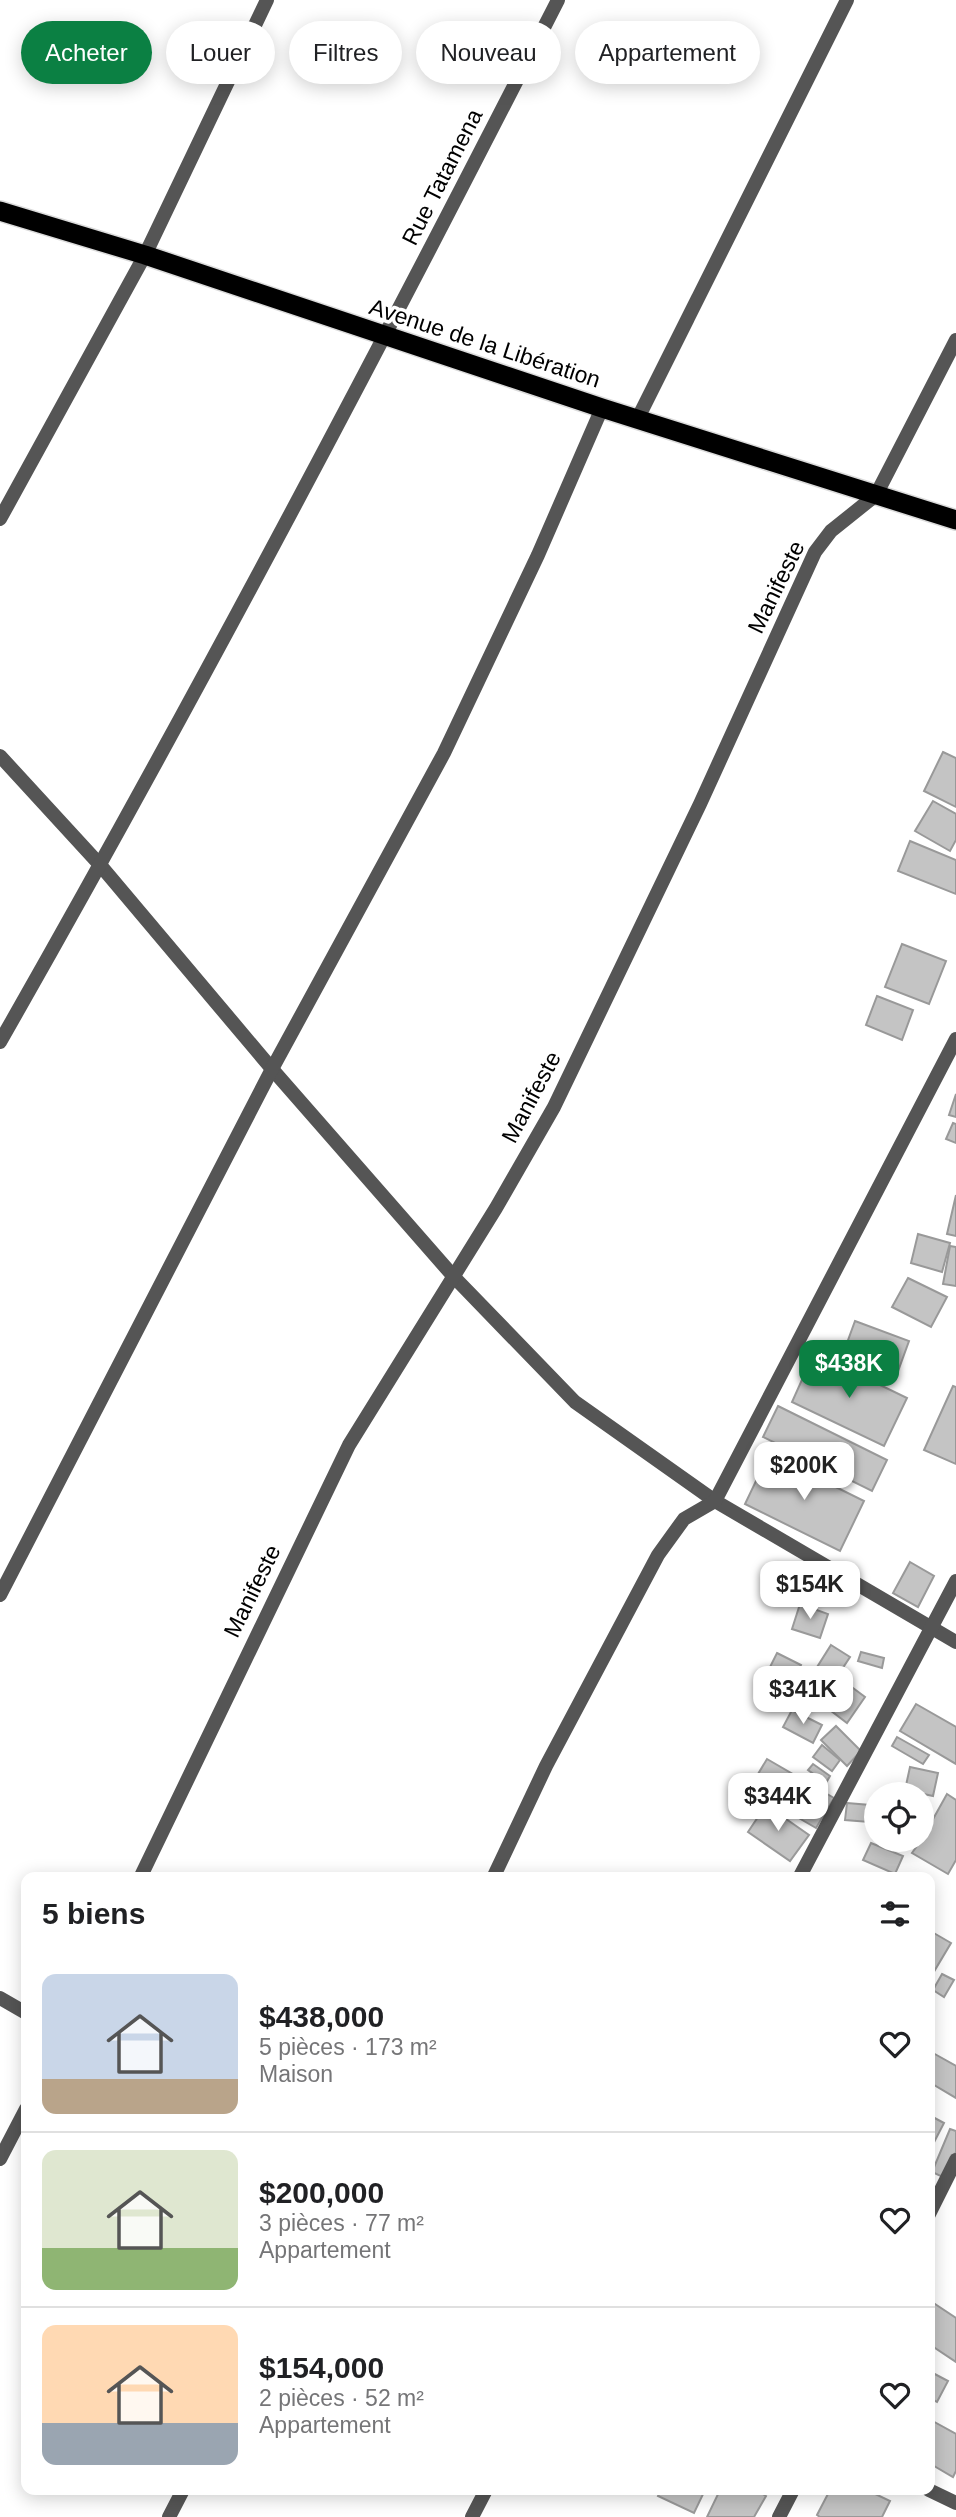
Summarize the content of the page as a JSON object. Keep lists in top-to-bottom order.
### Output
{
  "streets": {
    "highway": ["Avenue de la Libération"],
    "street": ["Rue Tatamena", "Manifeste"]
  },
  "crossings": [
    ["Rue Tatamena", "Avenue de la Libération"],
    ["Avenue de la Libération", "Manifeste"]
  ],
  "page": {
    "chip": [
      "Acheter",
      "Louer",
      "Filtres",
      "Nouveau",
      "Appartement"
    ],
    "price": [
      "$438K",
      "$200K",
      "$154K",
      "$341K",
      "$344K"
    ],
    "heading": "5 biens",
    "list": [
      {
        "name": "$438,000",
        "note": "5 pièces · 173 m² · Maison"
      },
      {
        "name": "$200,000",
        "note": "3 pièces · 77 m² · Appartement"
      },
      {
        "name": "$154,000",
        "note": "2 pièces · 52 m² · Appartement"
      }
    ]
  }
}
